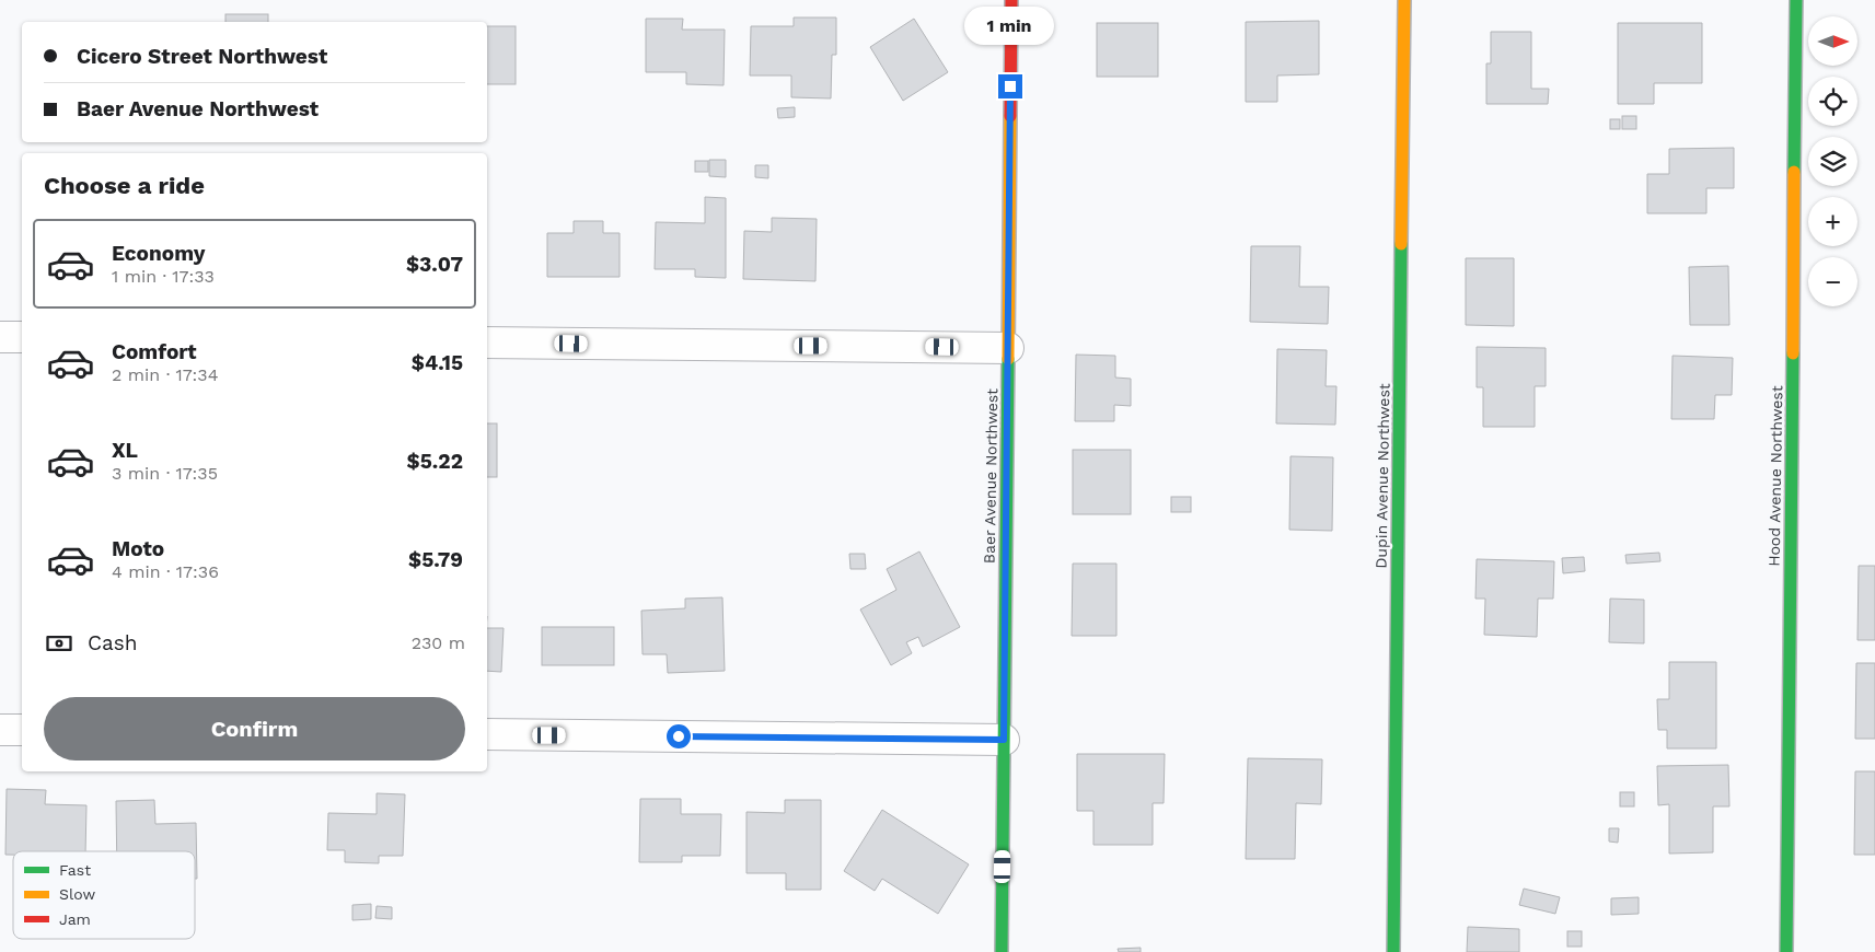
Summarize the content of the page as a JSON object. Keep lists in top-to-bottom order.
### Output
{
  "streets": {
    "street": ["Baer Avenue Northwest", "Dupin Avenue Northwest", "Hood Avenue Northwest"]
  },
  "legend": ["Fast", "Slow", "Jam"],
  "north": "right",
  "page": {
    "bubble": "1 min",
    "map_buttons": ["+", "−"],
    "banner": ["Cicero Street Northwest", "Baer Avenue Northwest"],
    "heading": "Choose a ride",
    "list": [
      {
        "name": "Economy",
        "note": "1 min · 17:33",
        "value": "$3.07"
      },
      {
        "name": "Comfort",
        "note": "2 min · 17:34",
        "value": "$4.15"
      },
      {
        "name": "XL",
        "note": "3 min · 17:35",
        "value": "$5.22"
      },
      {
        "name": "Moto",
        "note": "4 min · 17:36",
        "value": "$5.79"
      }
    ],
    "pay": ["Cash", "230 m"],
    "buttons": "Confirm"
  }
}
